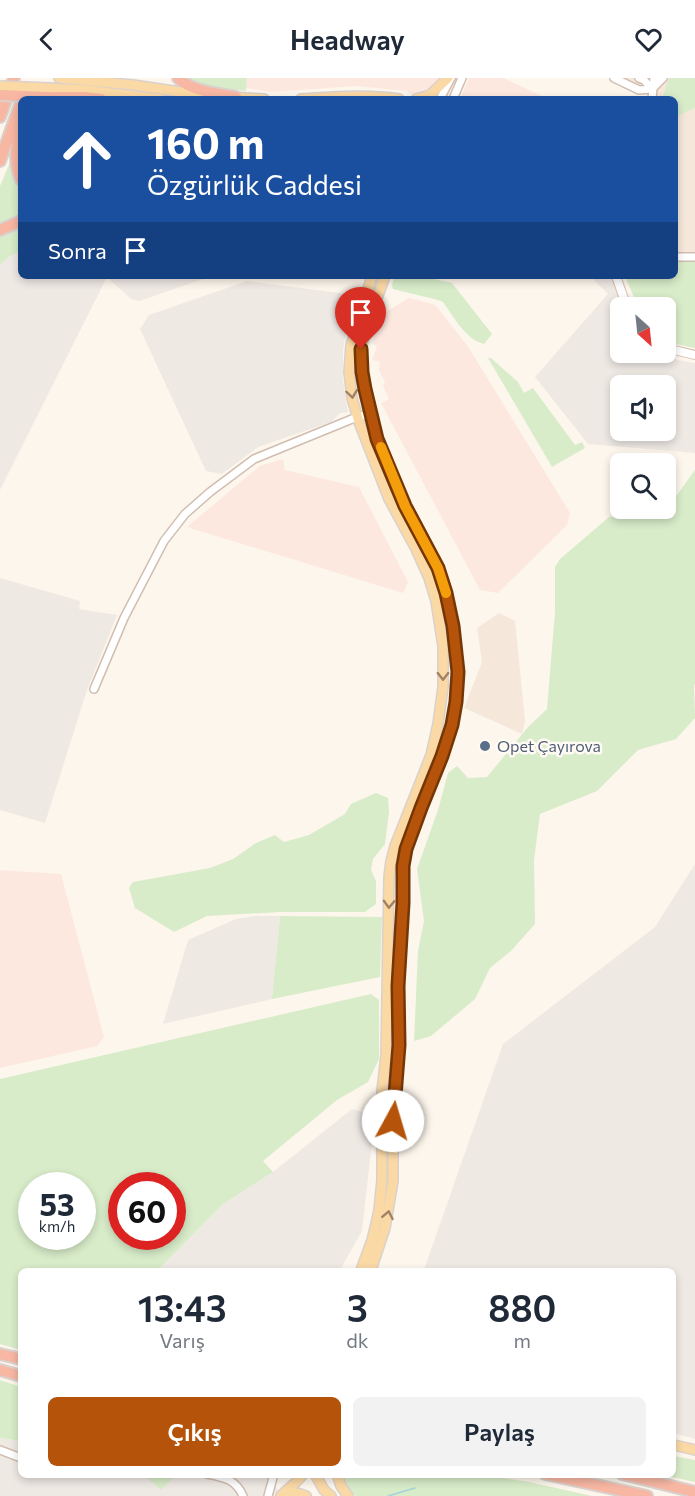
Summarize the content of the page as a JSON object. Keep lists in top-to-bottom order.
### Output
{
  "places": ["Opet Çayırova"],
  "north": "bottom right",
  "page": {
    "header": "Headway",
    "turn": ["160 m", "Özgürlük Caddesi"],
    "then": "Sonra",
    "speed": "53 km/h",
    "limit": "60",
    "eta": [
      "13:43",
      "Varış",
      "3",
      "dk",
      "880",
      "m"
    ],
    "buttons": ["Çıkış", "Paylaş"]
  }
}
